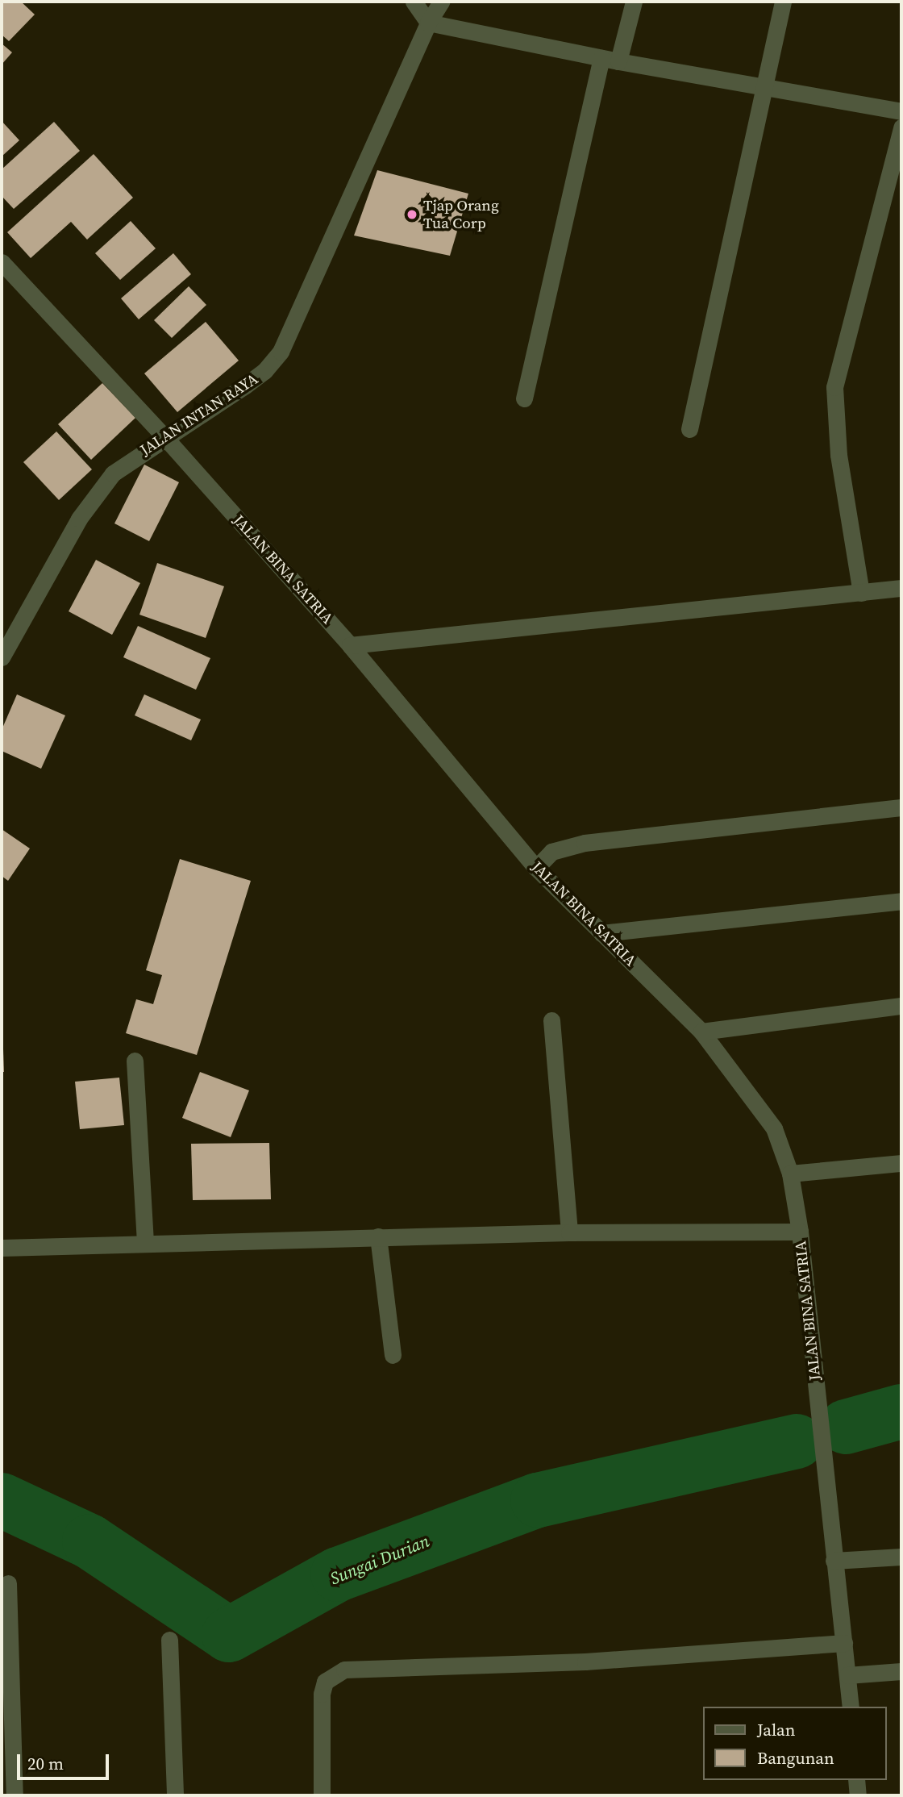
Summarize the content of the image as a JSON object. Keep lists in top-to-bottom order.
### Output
{
  "streets": {
    "street": ["JALAN INTAN RAYA", "JALAN BINA SATRIA"]
  },
  "crossings": [
    ["JALAN INTAN RAYA", "JALAN BINA SATRIA"]
  ],
  "water": ["Sungai Durian"],
  "places": ["Tjap Orang Tua Corp"],
  "legend": ["Jalan", "Bangunan"],
  "scale_bar": "20 m"
}
